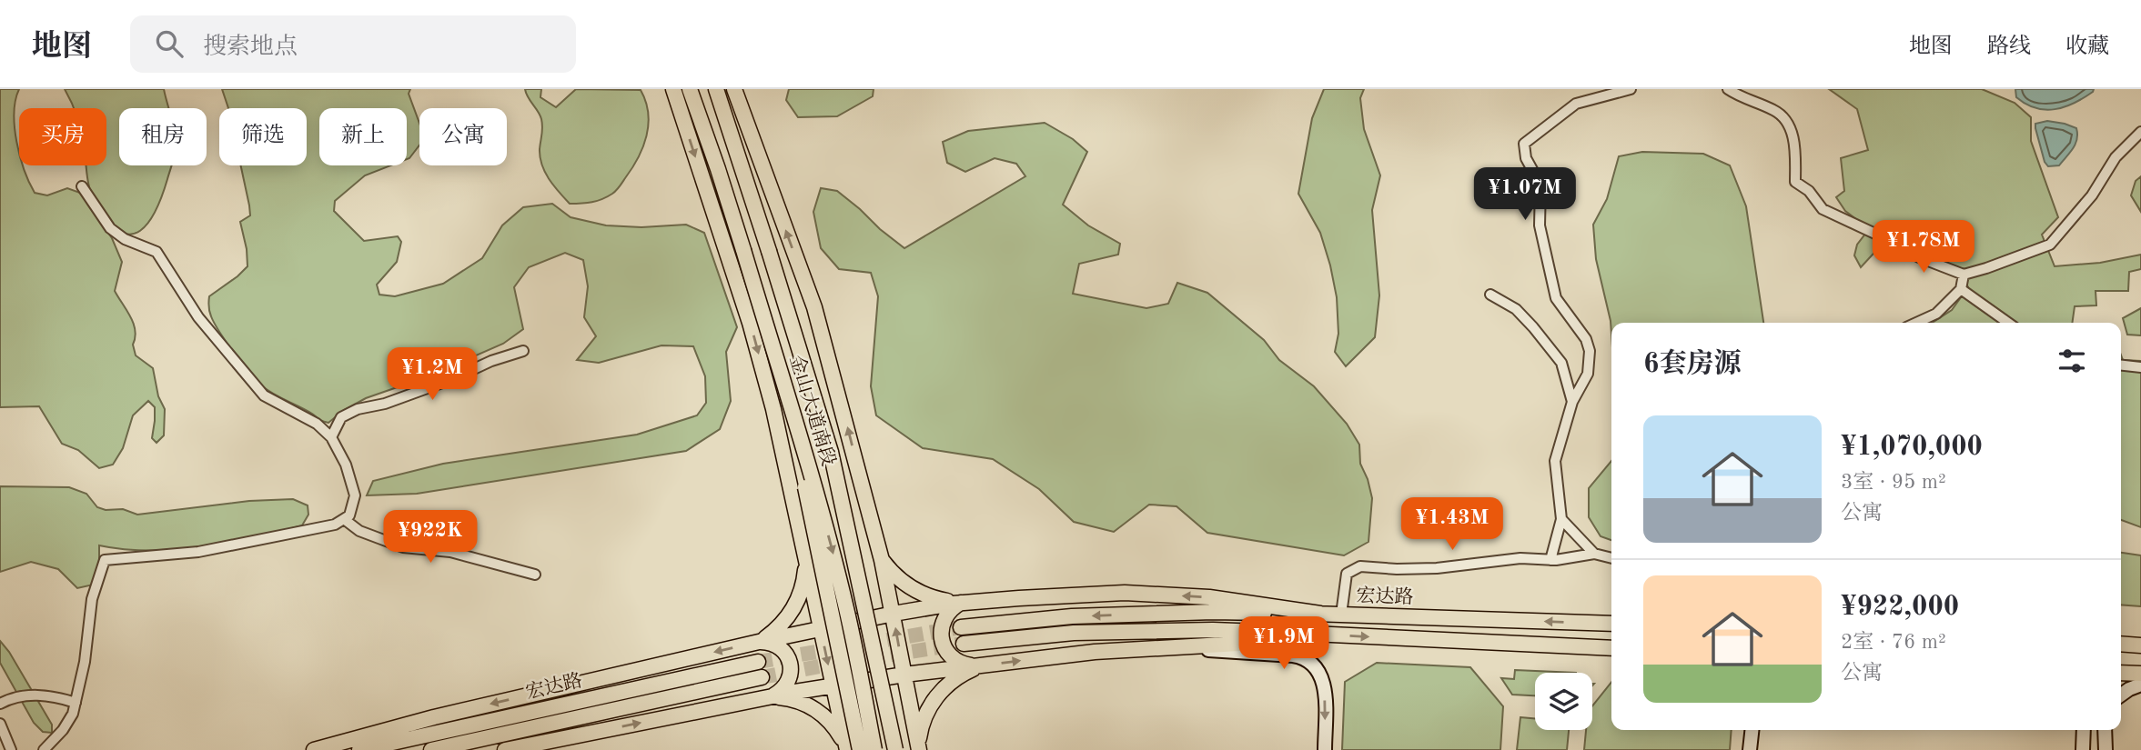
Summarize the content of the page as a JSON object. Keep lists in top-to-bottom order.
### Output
{
  "streets": {
    "main road": ["金山大道南段", "宏达路"]
  },
  "page": {
    "header": "地图",
    "search": "搜索地点",
    "nav": ["地图", "路线", "收藏"],
    "chip": [
      "买房",
      "租房",
      "筛选",
      "新上",
      "公寓"
    ],
    "price": [
      "¥1.07M",
      "¥1.78M",
      "¥1.2M",
      "¥1.43M",
      "¥922K",
      "¥1.9M"
    ],
    "heading": "6套房源",
    "list": [
      {
        "name": "¥1,070,000",
        "note": "3室 · 95 m² · 公寓"
      },
      {
        "name": "¥922,000",
        "note": "2室 · 76 m² · 公寓"
      }
    ]
  }
}
